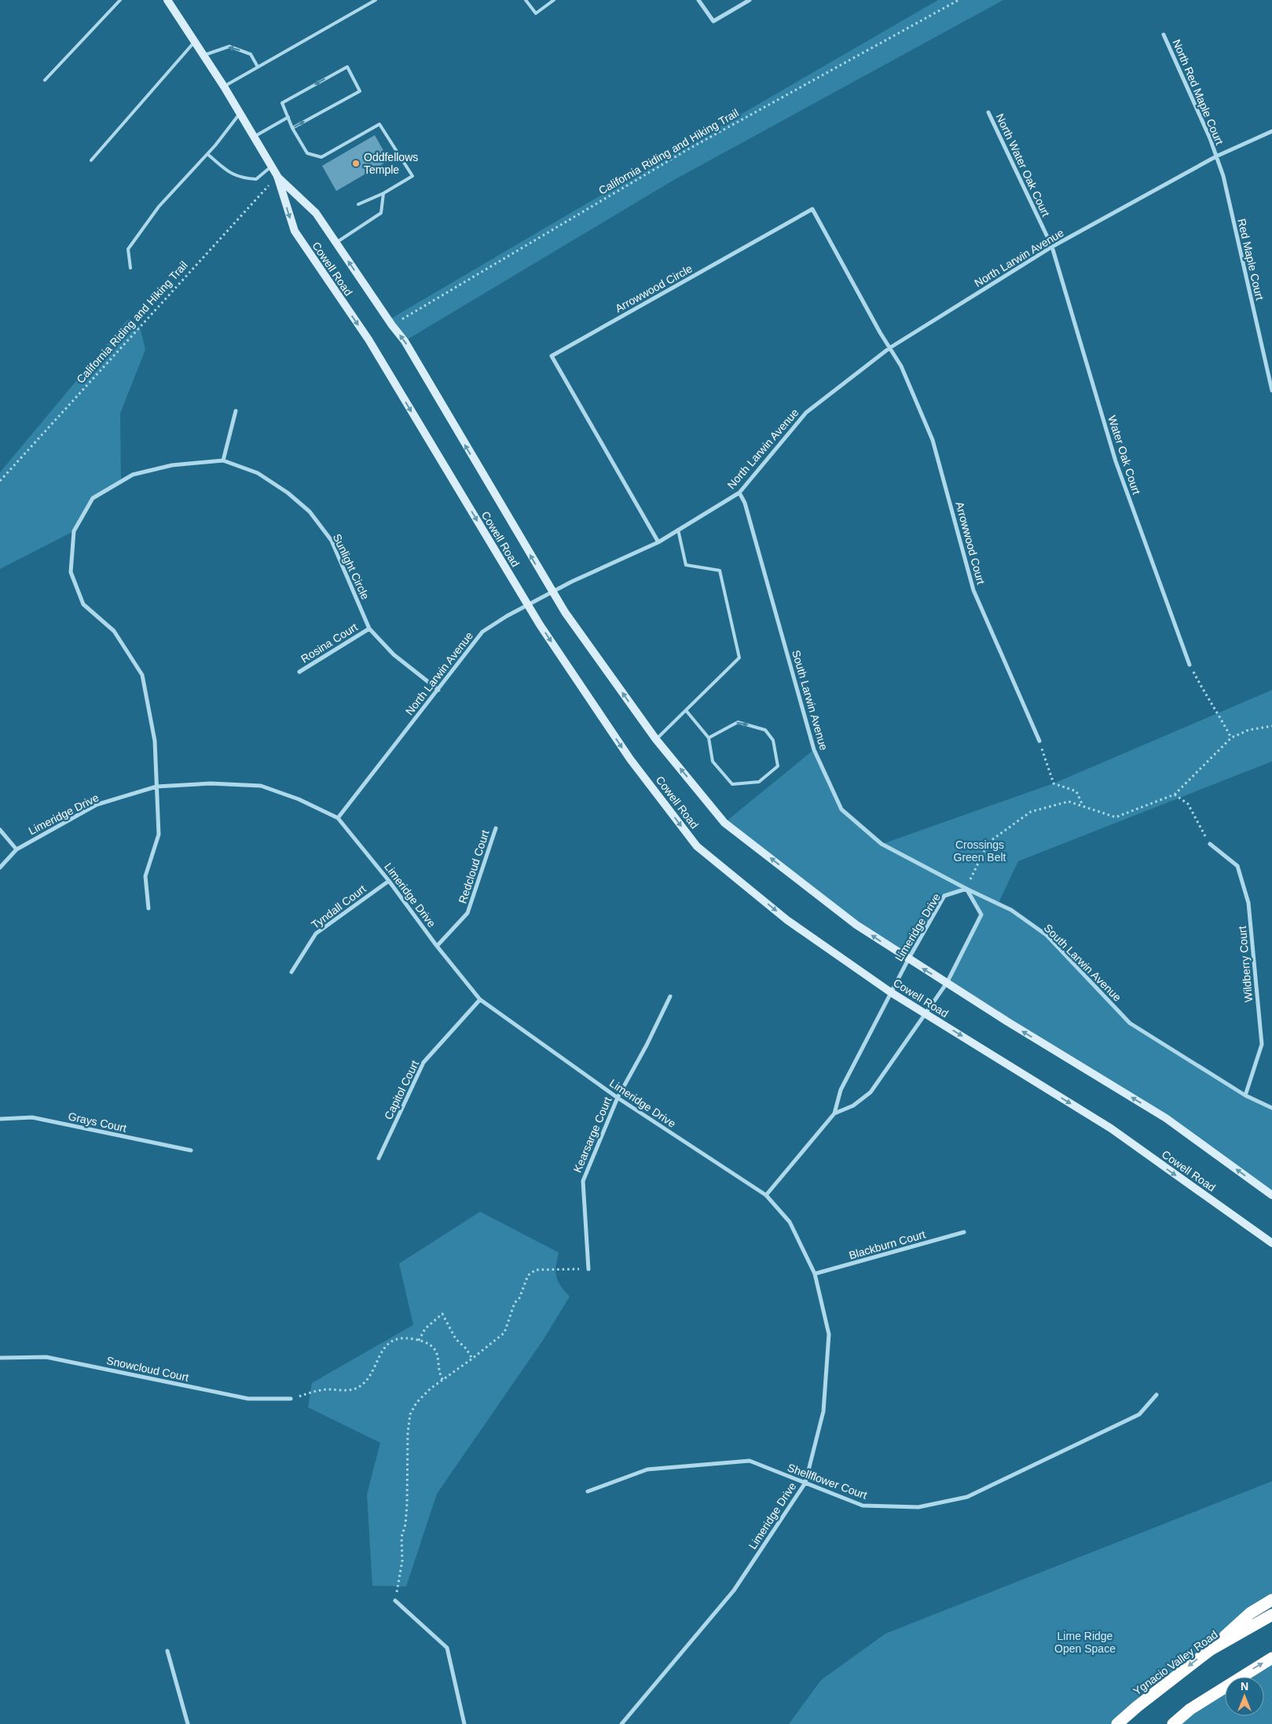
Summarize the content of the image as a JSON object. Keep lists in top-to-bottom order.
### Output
{
  "streets": {
    "highway": ["Ygnacio Valley Road"],
    "street": [
      "North Red Maple Court",
      "North Water Oak Court",
      "North Larwin Avenue",
      "Red Maple Court",
      "Cowell Road",
      "Arrowwood Circle",
      "Water Oak Court",
      "Arrowwood Court",
      "Sunlight Circle",
      "Rosina Court",
      "South Larwin Avenue",
      "Limeridge Drive",
      "Redcloud Court",
      "Tyndall Court",
      "Wildberry Court",
      "Capitol Court",
      "Grays Court",
      "Kearsarge Court",
      "Blackburn Court",
      "Snowcloud Court",
      "Shellflower Court"
    ],
    "path": ["California Riding and Hiking Trail"]
  },
  "crossings": [
    ["North Red Maple Court", "North Larwin Avenue"],
    ["North Red Maple Court", "Red Maple Court"],
    ["California Riding and Hiking Trail", "Cowell Road"],
    ["North Water Oak Court", "North Larwin Avenue"],
    ["North Water Oak Court", "Water Oak Court"],
    ["North Larwin Avenue", "Red Maple Court"],
    ["North Larwin Avenue", "Cowell Road"],
    ["North Larwin Avenue", "Arrowwood Circle"],
    ["North Larwin Avenue", "Water Oak Court"],
    ["North Larwin Avenue", "Arrowwood Court"],
    ["North Larwin Avenue", "Sunlight Circle"],
    ["North Larwin Avenue", "South Larwin Avenue"],
    ["North Larwin Avenue", "Limeridge Drive"],
    ["Cowell Road", "Limeridge Drive"],
    ["Arrowwood Circle", "Arrowwood Court"],
    ["Sunlight Circle", "Rosina Court"],
    ["Sunlight Circle", "Limeridge Drive"],
    ["South Larwin Avenue", "Limeridge Drive"],
    ["South Larwin Avenue", "Wildberry Court"],
    ["Limeridge Drive", "Redcloud Court"],
    ["Limeridge Drive", "Tyndall Court"],
    ["Limeridge Drive", "Capitol Court"],
    ["Limeridge Drive", "Kearsarge Court"],
    ["Limeridge Drive", "Blackburn Court"],
    ["Limeridge Drive", "Shellflower Court"]
  ],
  "parks": ["Crossings Green Belt", "Lime Ridge Open Space"],
  "places": ["Oddfellows Temple"],
  "north": "top"
}
